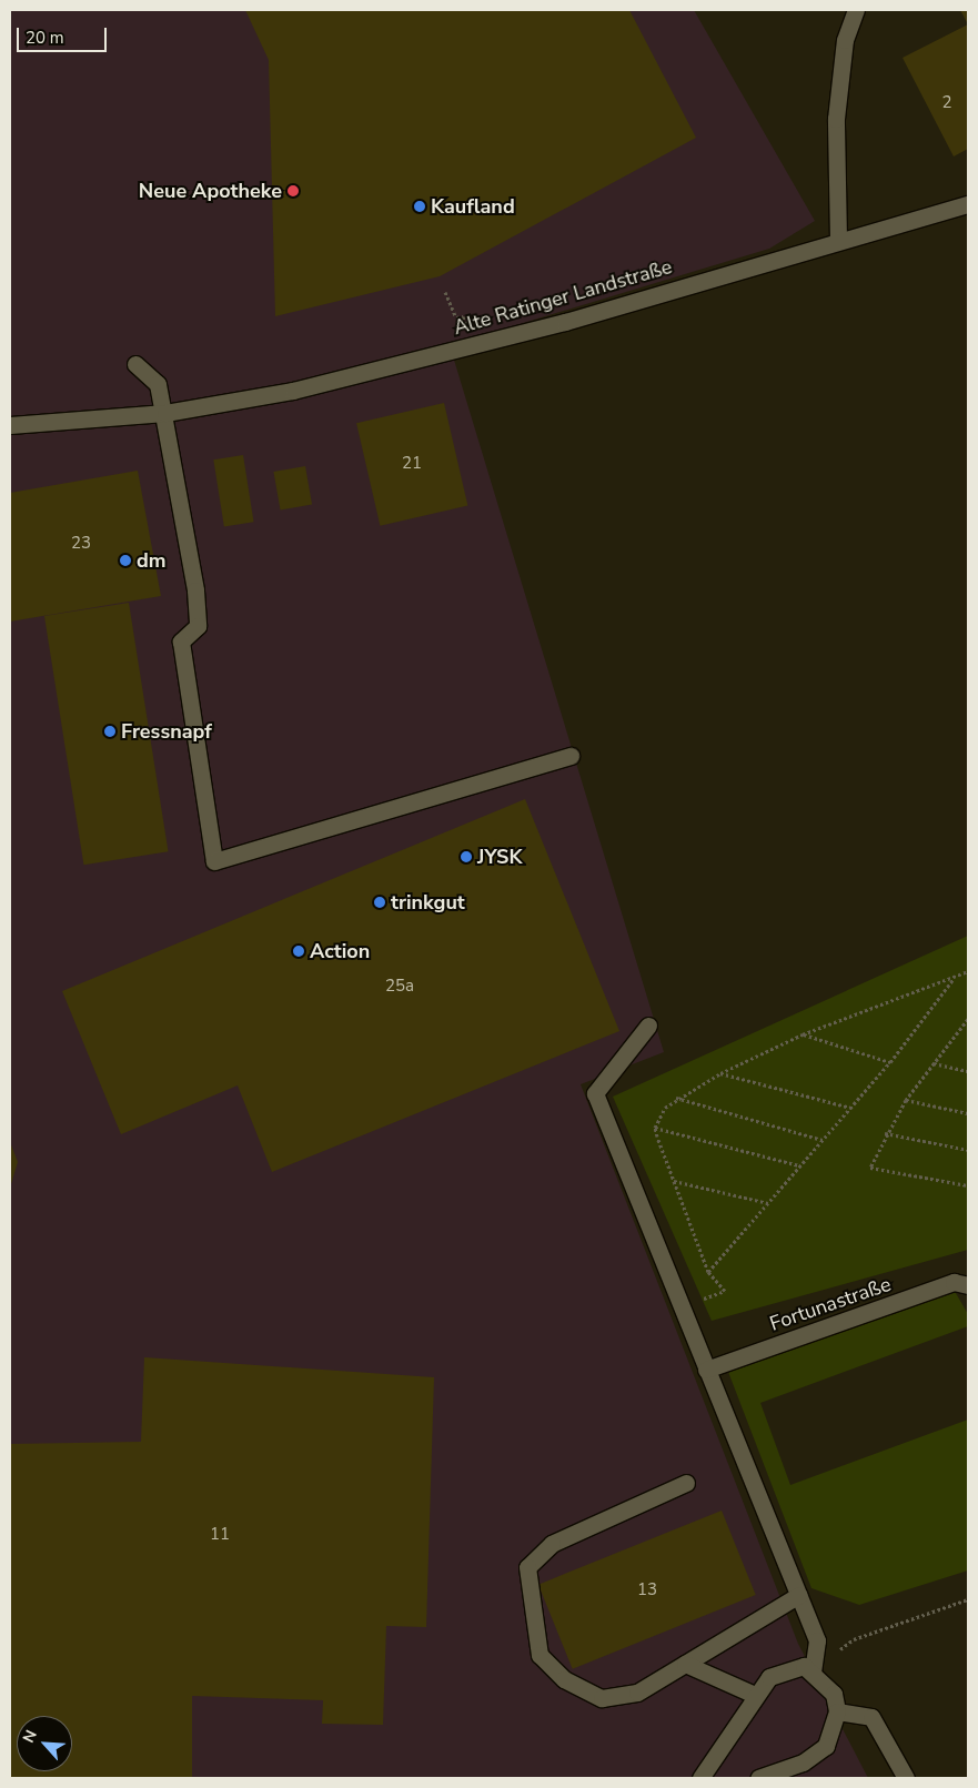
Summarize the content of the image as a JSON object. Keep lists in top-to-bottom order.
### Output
{
  "streets": {
    "street": ["Alte Ratinger Landstraße", "Fortunastraße"]
  },
  "places": [
    "Neue Apotheke",
    "Kaufland",
    "dm",
    "Fressnapf",
    "JYSK",
    "trinkgut",
    "Action"
  ],
  "house_numbers": [
    "2",
    "21",
    "23",
    "25a",
    "11",
    "13"
  ],
  "scale_bar": "20 m",
  "north": "top left"
}
